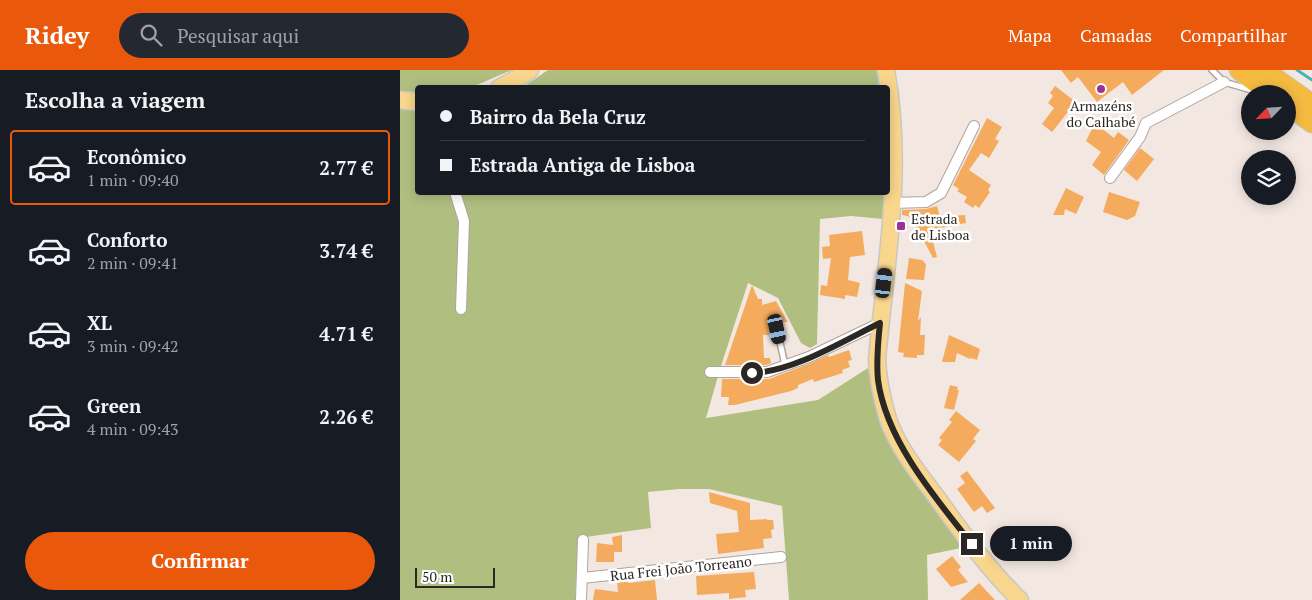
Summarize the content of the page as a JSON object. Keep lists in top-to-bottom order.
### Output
{
  "streets": {
    "street": ["Rua Frei João Torreano"]
  },
  "places": {
    "other": ["Armazéns do Calhabé"],
    "transit": ["Estrada de Lisboa"]
  },
  "scale_bar": "50 m",
  "north": "bottom left",
  "page": {
    "header": "Ridey",
    "search": "Pesquisar aqui",
    "nav": ["Mapa", "Camadas", "Compartilhar"],
    "heading": "Escolha a viagem",
    "banner": ["Bairro da Bela Cruz", "Estrada Antiga de Lisboa"],
    "list": [
      {
        "name": "Econômico",
        "note": "1 min · 09:40",
        "value": "2.77 €"
      },
      {
        "name": "Conforto",
        "note": "2 min · 09:41",
        "value": "3.74 €"
      },
      {
        "name": "XL",
        "note": "3 min · 09:42",
        "value": "4.71 €"
      },
      {
        "name": "Green",
        "note": "4 min · 09:43",
        "value": "2.26 €"
      }
    ],
    "buttons": "Confirmar",
    "bubble": "1 min",
    "scale": "50 m"
  }
}
